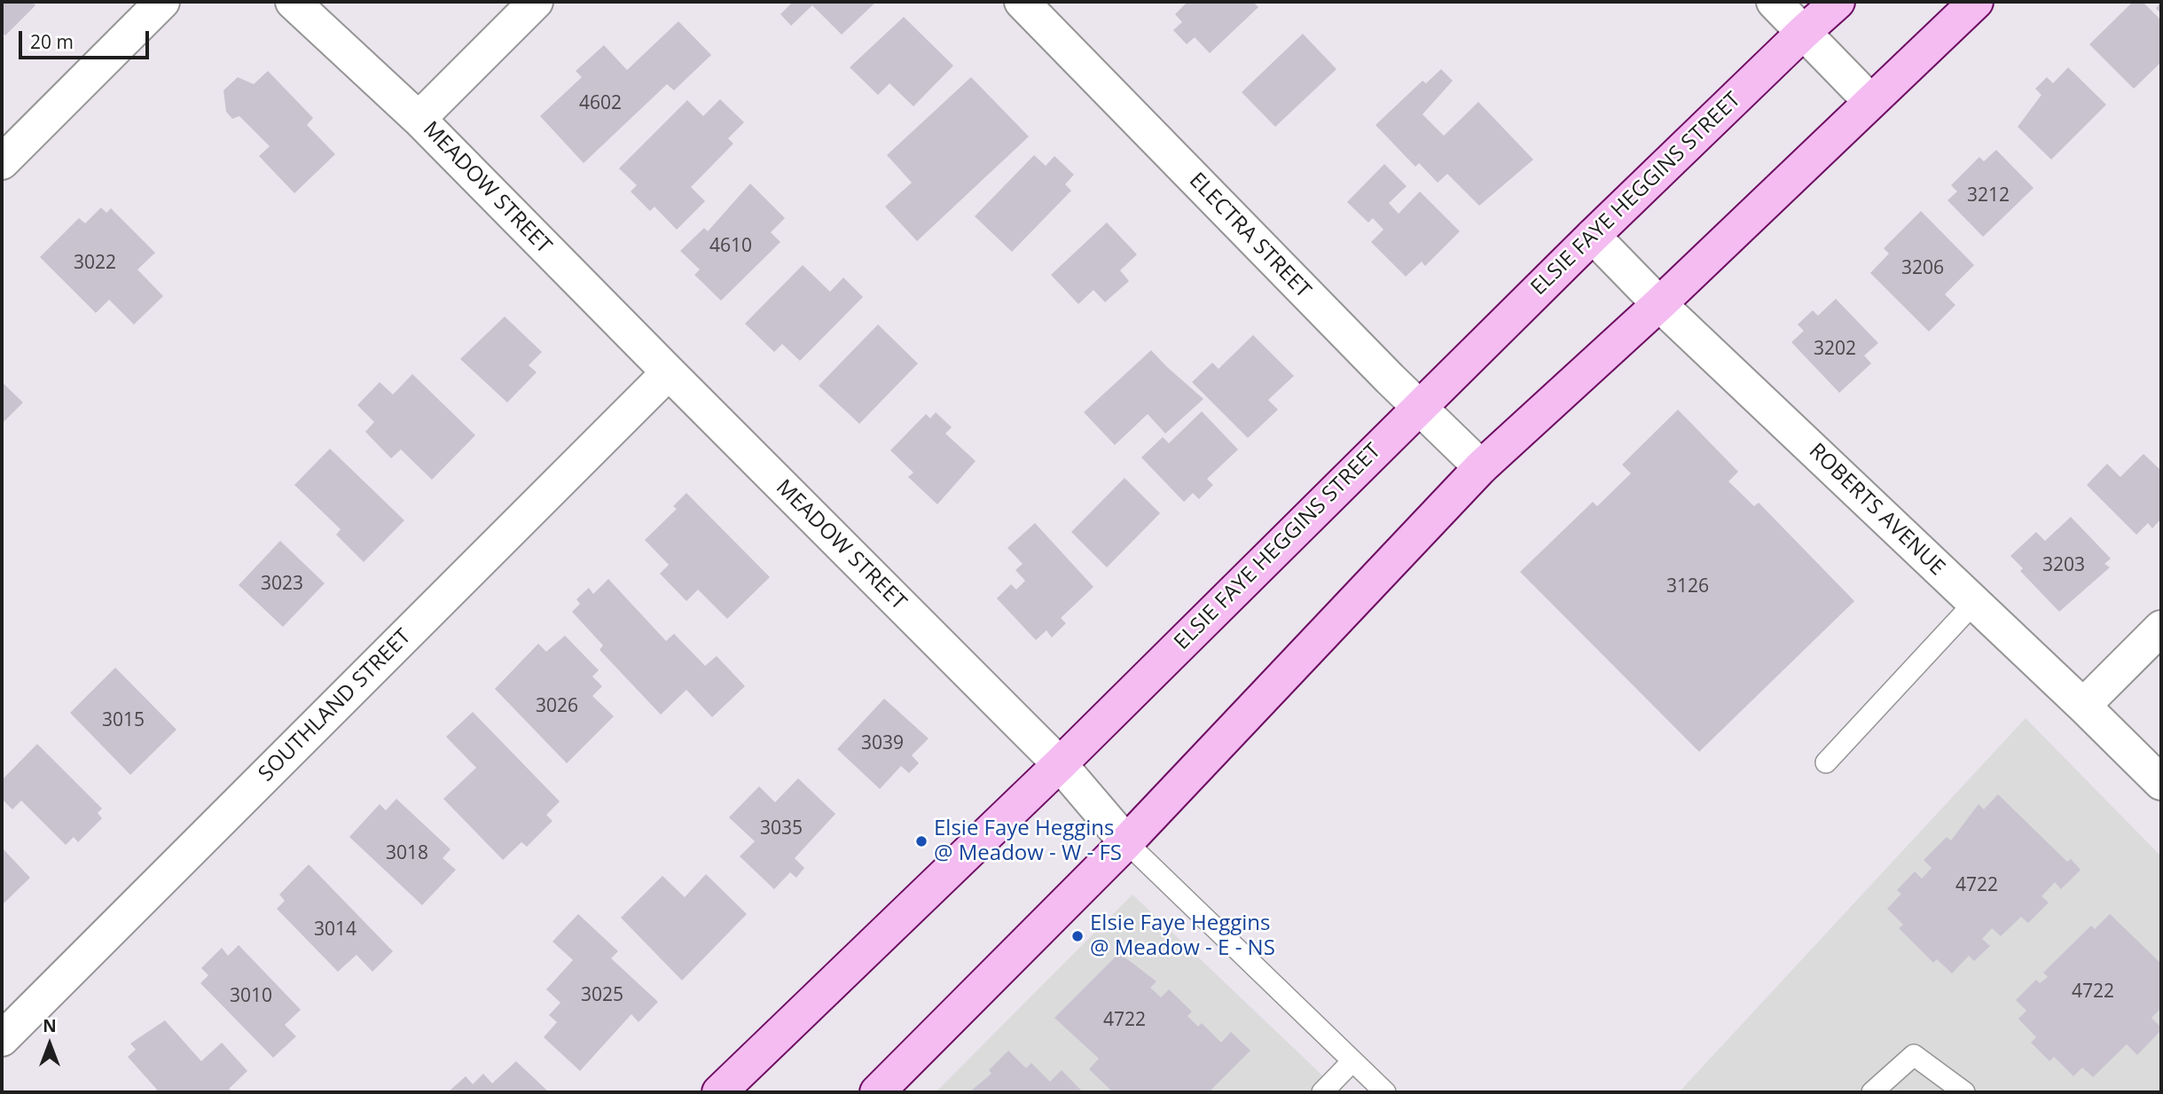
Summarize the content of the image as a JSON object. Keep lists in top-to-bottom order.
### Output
{
  "streets": {
    "main road": ["ELSIE FAYE HEGGINS STREET"],
    "street": [
      "MEADOW STREET",
      "ELECTRA STREET",
      "ROBERTS AVENUE",
      "SOUTHLAND STREET"
    ]
  },
  "crossings": [
    ["MEADOW STREET", "ELSIE FAYE HEGGINS STREET"],
    ["MEADOW STREET", "SOUTHLAND STREET"],
    ["ELSIE FAYE HEGGINS STREET", "ELECTRA STREET"],
    ["ELSIE FAYE HEGGINS STREET", "ROBERTS AVENUE"]
  ],
  "places": ["Elsie Faye Heggins @ Meadow - W - FS", "Elsie Faye Heggins @ Meadow - E - NS"],
  "house_numbers": [
    "4602",
    "3212",
    "4610",
    "3022",
    "3206",
    "3202",
    "3203",
    "3023",
    "3126",
    "3026",
    "3015",
    "3039",
    "3035",
    "3018",
    "4722",
    "3014",
    "4722",
    "3025",
    "3010",
    "4722"
  ],
  "scale_bar": "20 m",
  "north": "top"
}
